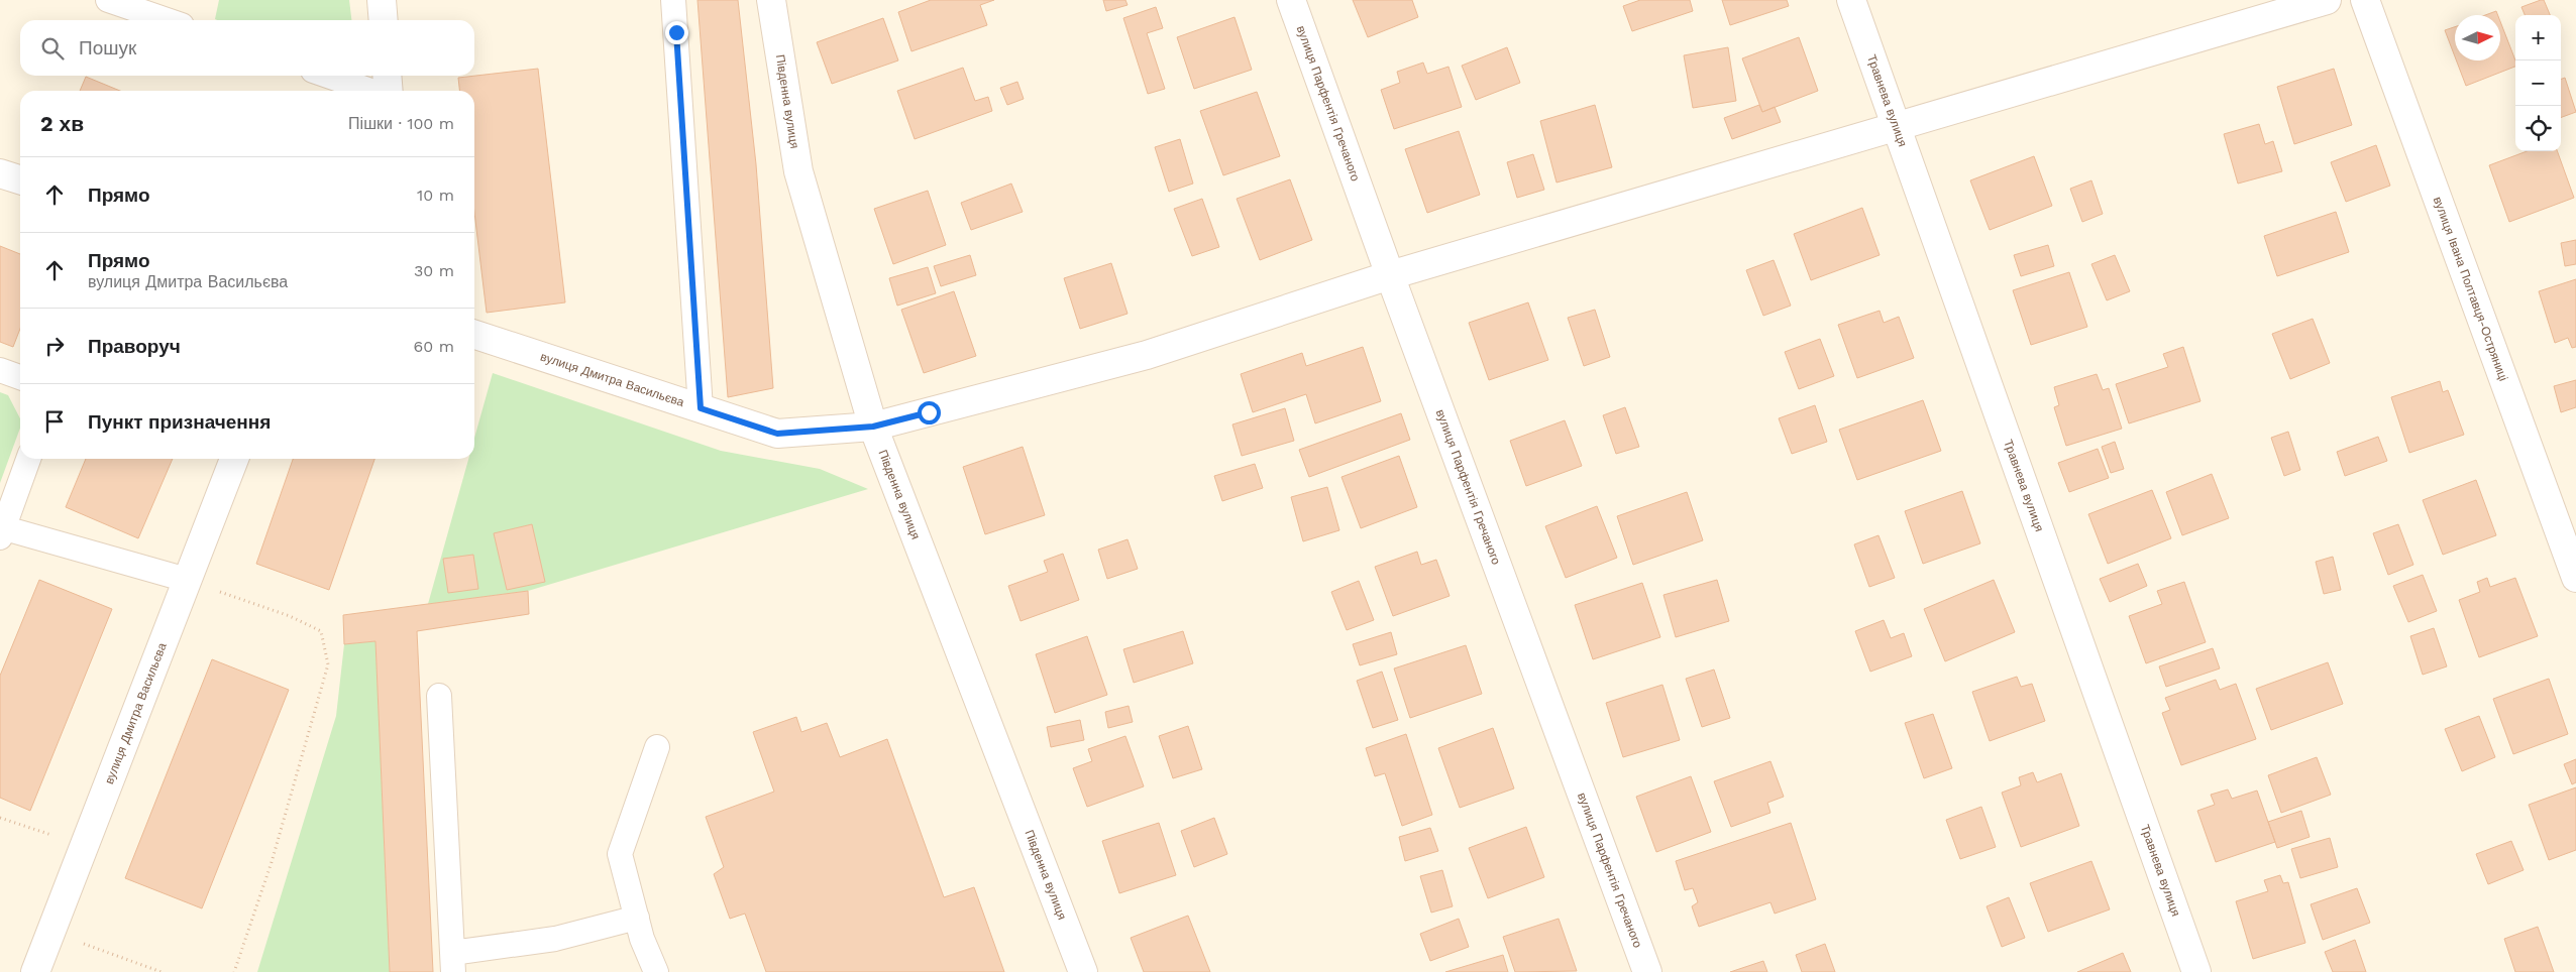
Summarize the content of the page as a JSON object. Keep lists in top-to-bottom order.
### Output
{
  "streets": {
    "street": [
      "Травнева вулиця",
      "Південна вулиця",
      "вулиця Парфентія Гречаного",
      "вулиця Івана Полтавця-Остряниці",
      "вулиця Дмитра Васильєва"
    ]
  },
  "crossings": [
    ["Травнева вулиця", "вулиця Дмитра Васильєва"],
    ["Південна вулиця", "вулиця Дмитра Васильєва"],
    ["вулиця Парфентія Гречаного", "вулиця Дмитра Васильєва"]
  ],
  "north": "right",
  "page": {
    "map_buttons": ["+", "−"],
    "search": "Пошук",
    "heading": ["2 хв", "Пішки · 100 m"],
    "list": [
      ["Прямо", "10 m"],
      ["Прямо", "вулиця Дмитра Васильєва", "30 m"],
      ["Праворуч", "60 m"],
      "Пункт призначення"
    ]
  }
}
